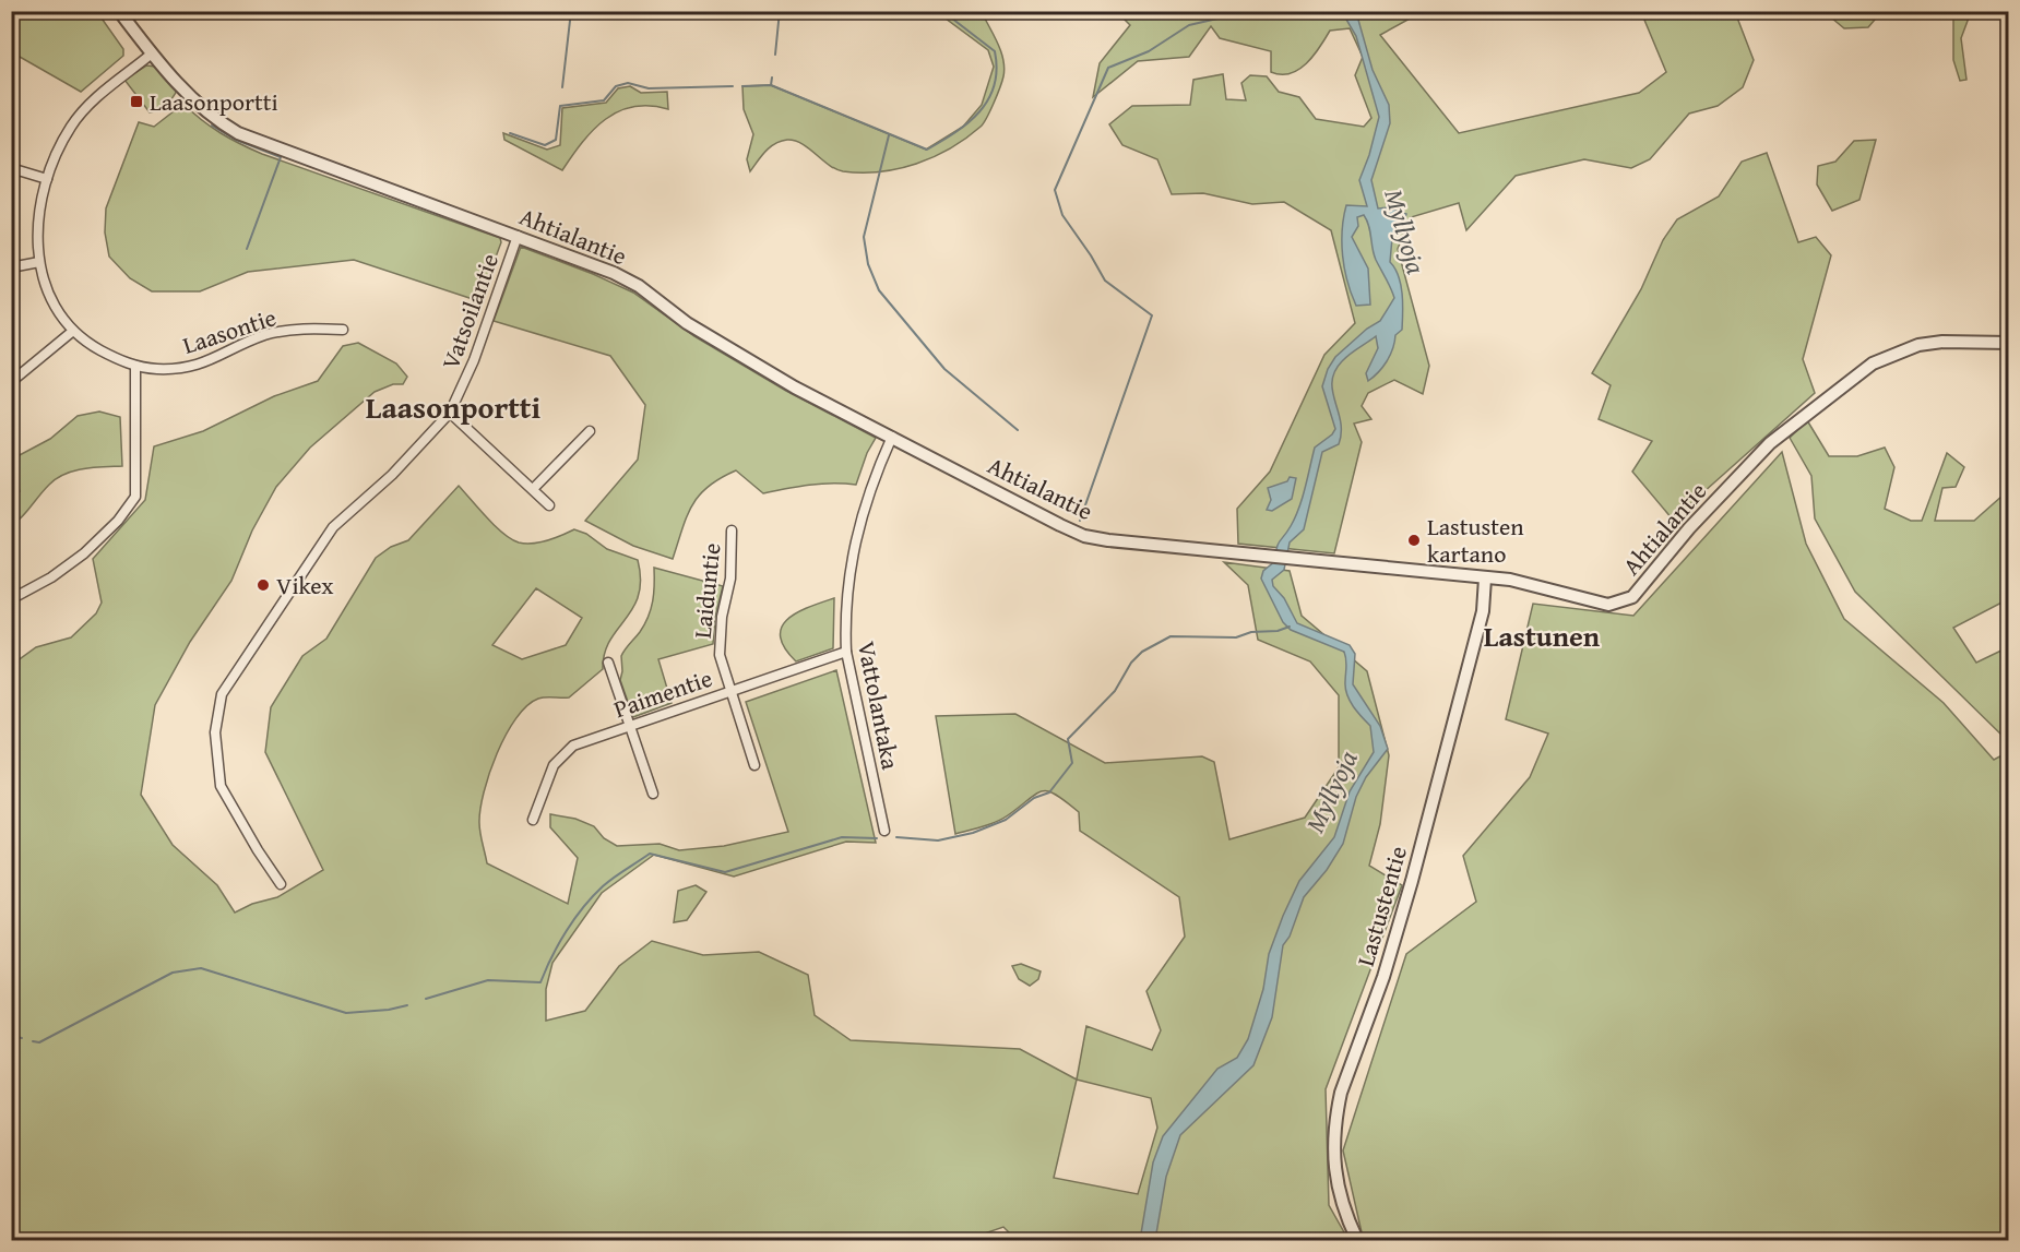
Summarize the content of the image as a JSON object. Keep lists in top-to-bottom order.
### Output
{
  "streets": {
    "street": [
      "Ahtialantie",
      "Vatsoilantie",
      "Laasontie",
      "Laiduntie",
      "Paimentie",
      "Vattolantaka",
      "Lastustentie"
    ]
  },
  "crossings": [
    ["Ahtialantie", "Vatsoilantie"],
    ["Ahtialantie", "Laasontie"],
    ["Ahtialantie", "Vattolantaka"],
    ["Ahtialantie", "Lastustentie"],
    ["Laiduntie", "Paimentie"],
    ["Paimentie", "Vattolantaka"]
  ],
  "districts": ["Laasonportti", "Lastunen"],
  "water": ["Myllyoja"],
  "places": {
    "transit": ["Laasonportti"],
    "other": ["Lastusten kartano", "Vikex"]
  }
}
